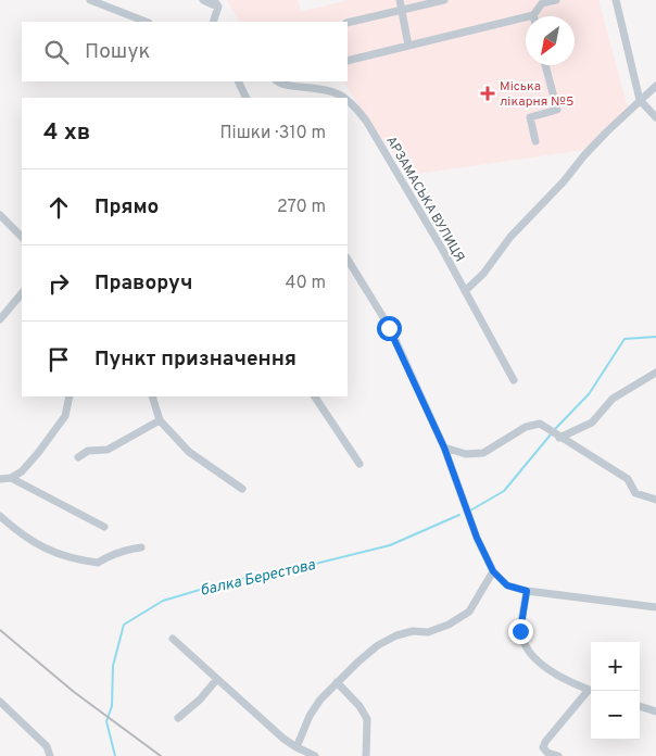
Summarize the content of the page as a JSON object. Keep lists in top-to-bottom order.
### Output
{
  "streets": {
    "street": ["АРЗАМАСЬКА ВУЛИЦЯ"]
  },
  "water": ["балка Берестова"],
  "places": {
    "health": ["Міська лікарня №5"]
  },
  "north": "bottom left",
  "page": {
    "search": "Пошук",
    "heading": ["4 хв", "Пішки · 310 m"],
    "list": [
      ["Прямо", "270 m"],
      ["Праворуч", "40 m"],
      "Пункт призначення"
    ],
    "map_buttons": ["+", "−"]
  }
}
